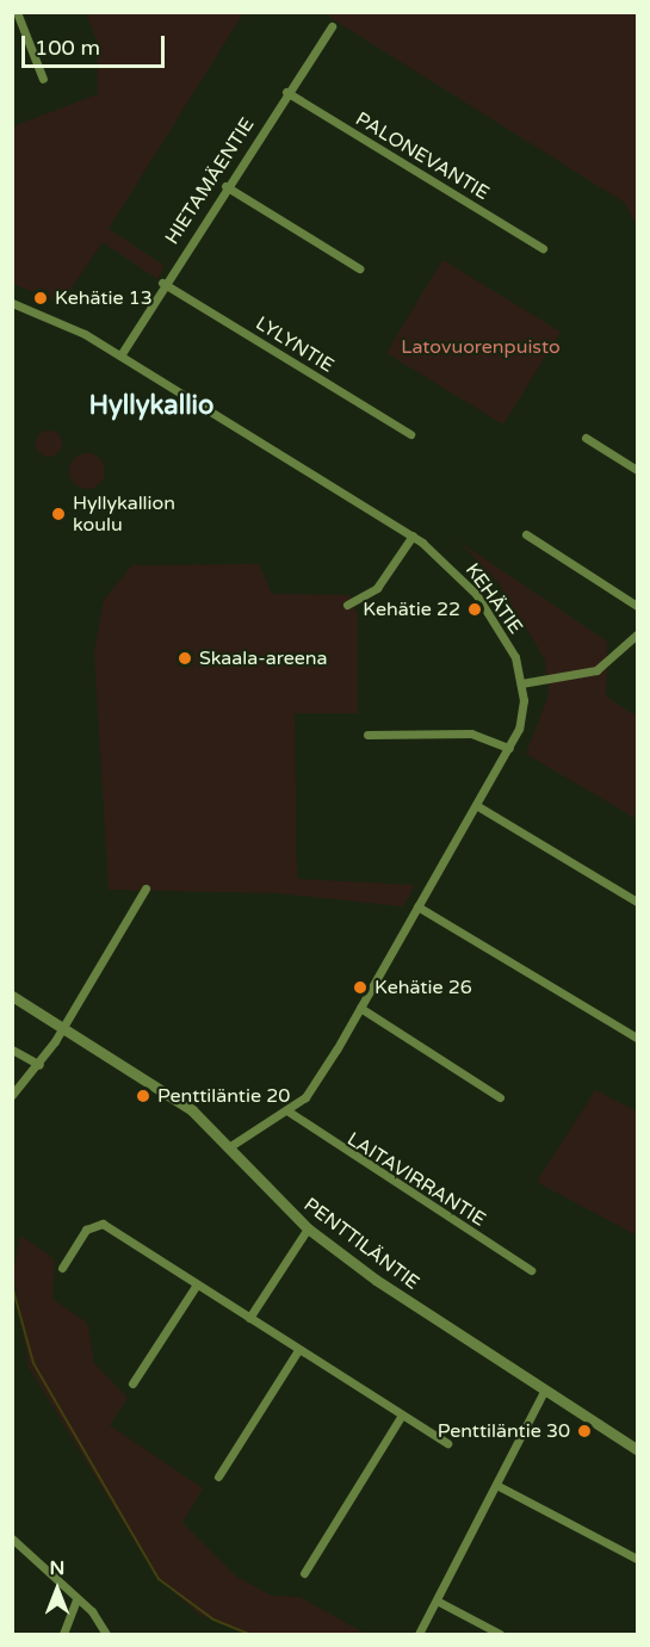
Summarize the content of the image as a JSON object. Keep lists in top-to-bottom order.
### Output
{
  "streets": {
    "street": [
      "PALONEVANTIE",
      "HIETAMÄENTIE",
      "LYLYNTIE",
      "KEHÄTIE",
      "LAITAVIRRANTIE",
      "PENTTILÄNTIE"
    ]
  },
  "crossings": [
    ["PALONEVANTIE", "HIETAMÄENTIE"],
    ["HIETAMÄENTIE", "LYLYNTIE"],
    ["HIETAMÄENTIE", "KEHÄTIE"],
    ["KEHÄTIE", "LAITAVIRRANTIE"],
    ["KEHÄTIE", "PENTTILÄNTIE"]
  ],
  "districts": ["Hyllykallio"],
  "parks": ["Latovuorenpuisto"],
  "places": [
    "Kehätie 13",
    "Hyllykallion koulu",
    "Kehätie 22",
    "Skaala-areena",
    "Kehätie 26",
    "Penttiläntie 20",
    "Penttiläntie 30"
  ],
  "scale_bar": "100 m",
  "north": "top"
}
